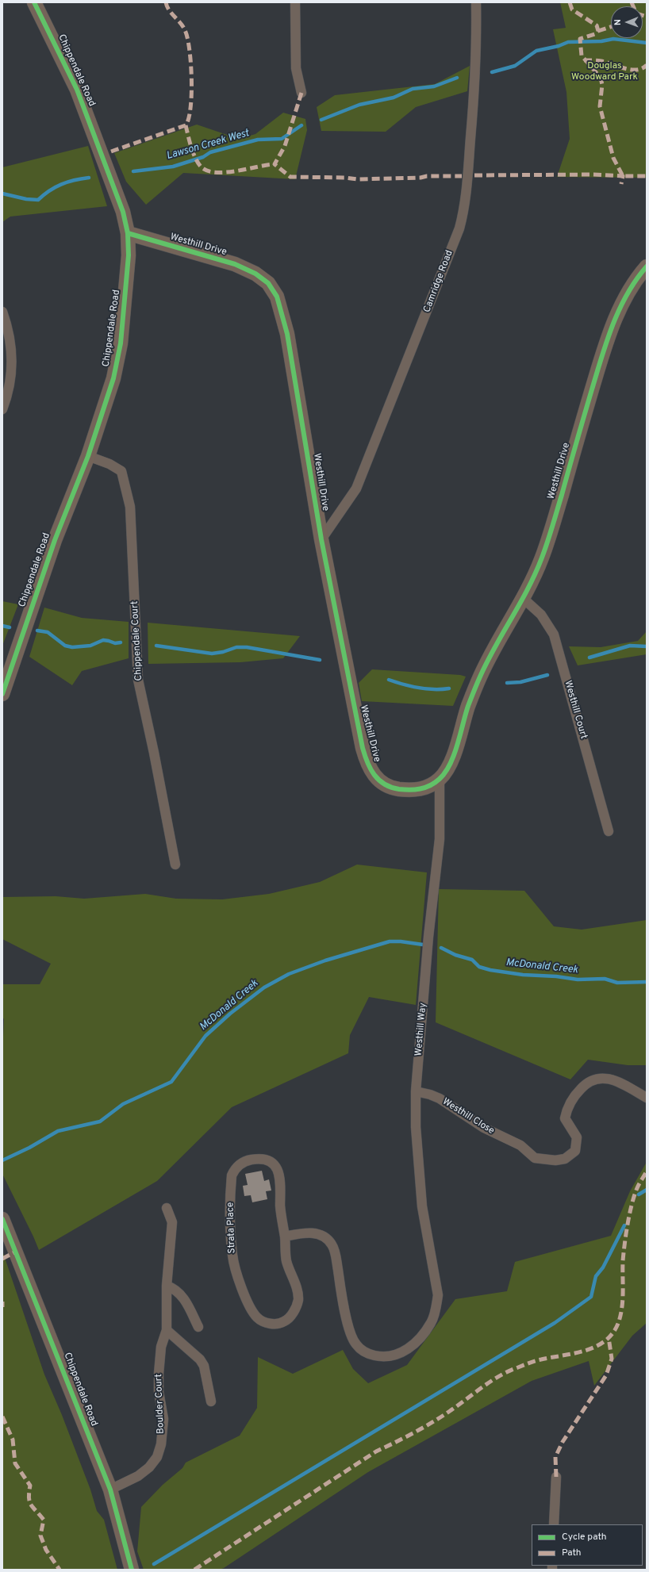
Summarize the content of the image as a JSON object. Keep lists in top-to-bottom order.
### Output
{
  "streets": {
    "street": [
      "Chippendale Road",
      "Westhill Drive",
      "Camridge Road",
      "Chippendale Court",
      "Westhill Court",
      "Westhill Way",
      "Westhill Close",
      "Strata Place",
      "Boulder Court"
    ]
  },
  "crossings": [
    ["Chippendale Road", "Westhill Drive"],
    ["Chippendale Road", "Chippendale Court"],
    ["Chippendale Road", "Boulder Court"],
    ["Westhill Drive", "Camridge Road"],
    ["Westhill Drive", "Westhill Court"],
    ["Westhill Drive", "Westhill Way"],
    ["Westhill Way", "Westhill Close"],
    ["Westhill Way", "Strata Place"]
  ],
  "water": ["Lawson Creek West", "McDonald Creek"],
  "parks": ["Douglas Woodward Park"],
  "legend": ["Cycle path", "Path"],
  "north": "left"
}
